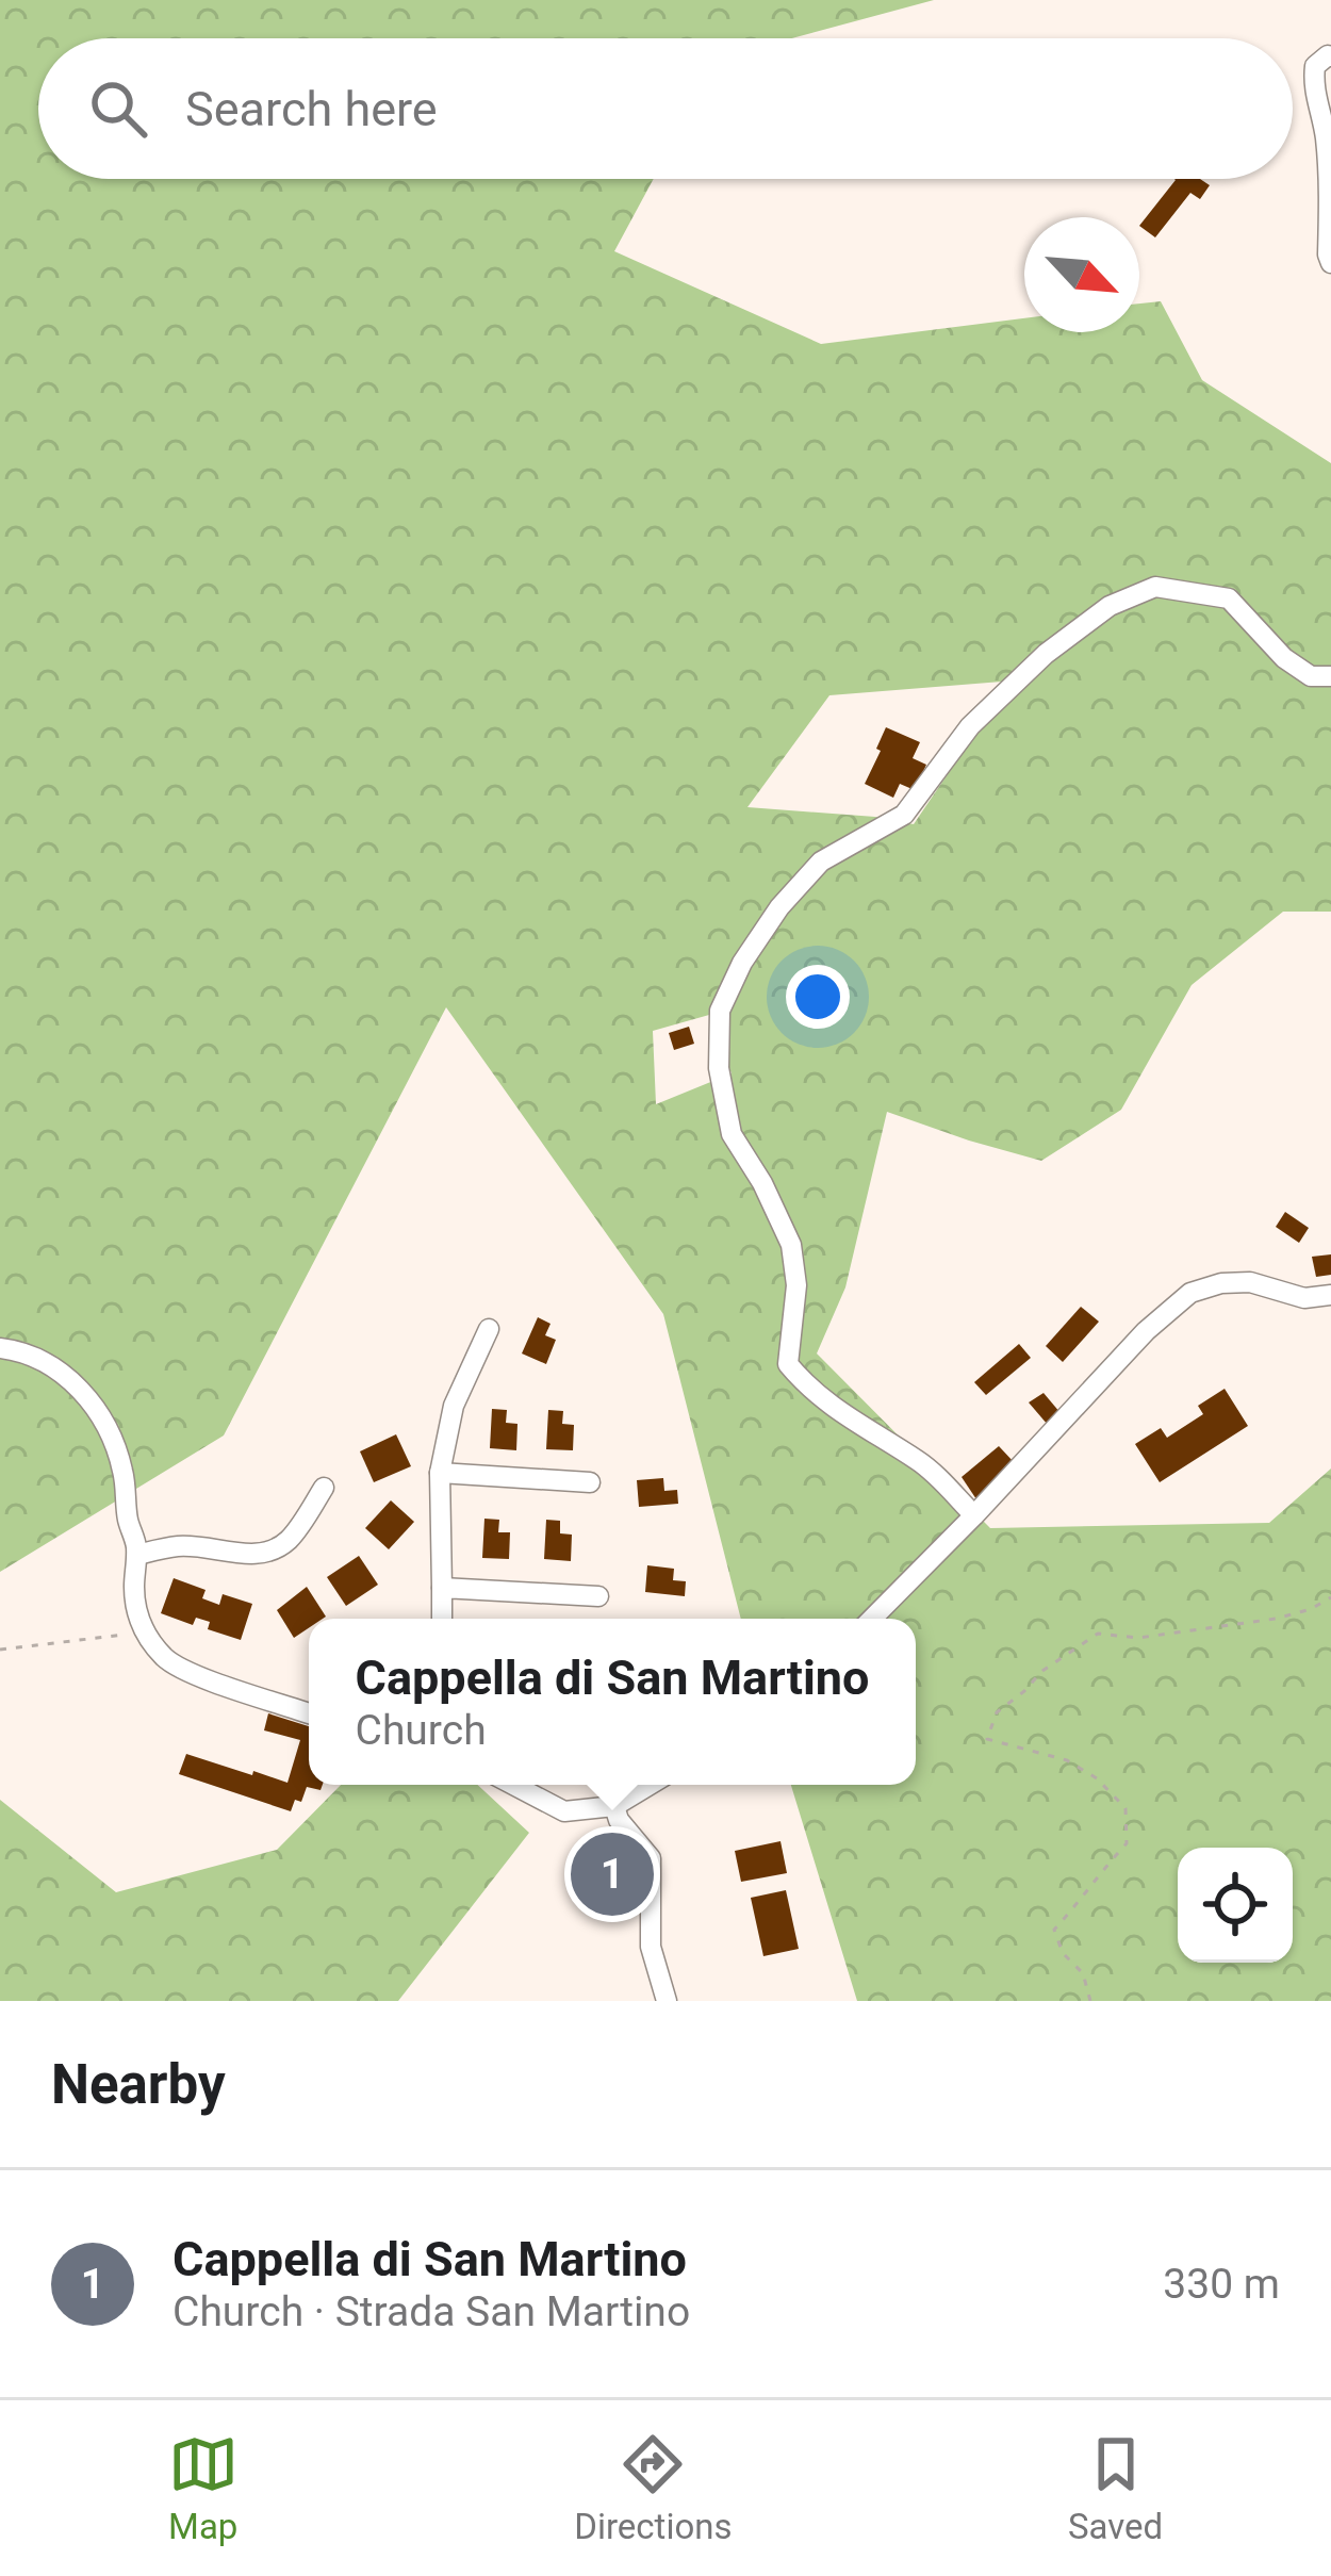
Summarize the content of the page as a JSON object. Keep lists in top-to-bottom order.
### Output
{
  "north": "bottom right",
  "page": {
    "search": "Search here",
    "popup": ["Cappella di San Martino", "Church"],
    "pins": "1",
    "heading": "Nearby",
    "list": [
      {
        "mark": "1",
        "name": "Cappella di San Martino",
        "note": "Church · Strada San Martino",
        "value": "330 m"
      }
    ],
    "nav": ["Map", "Directions", "Saved"]
  }
}
